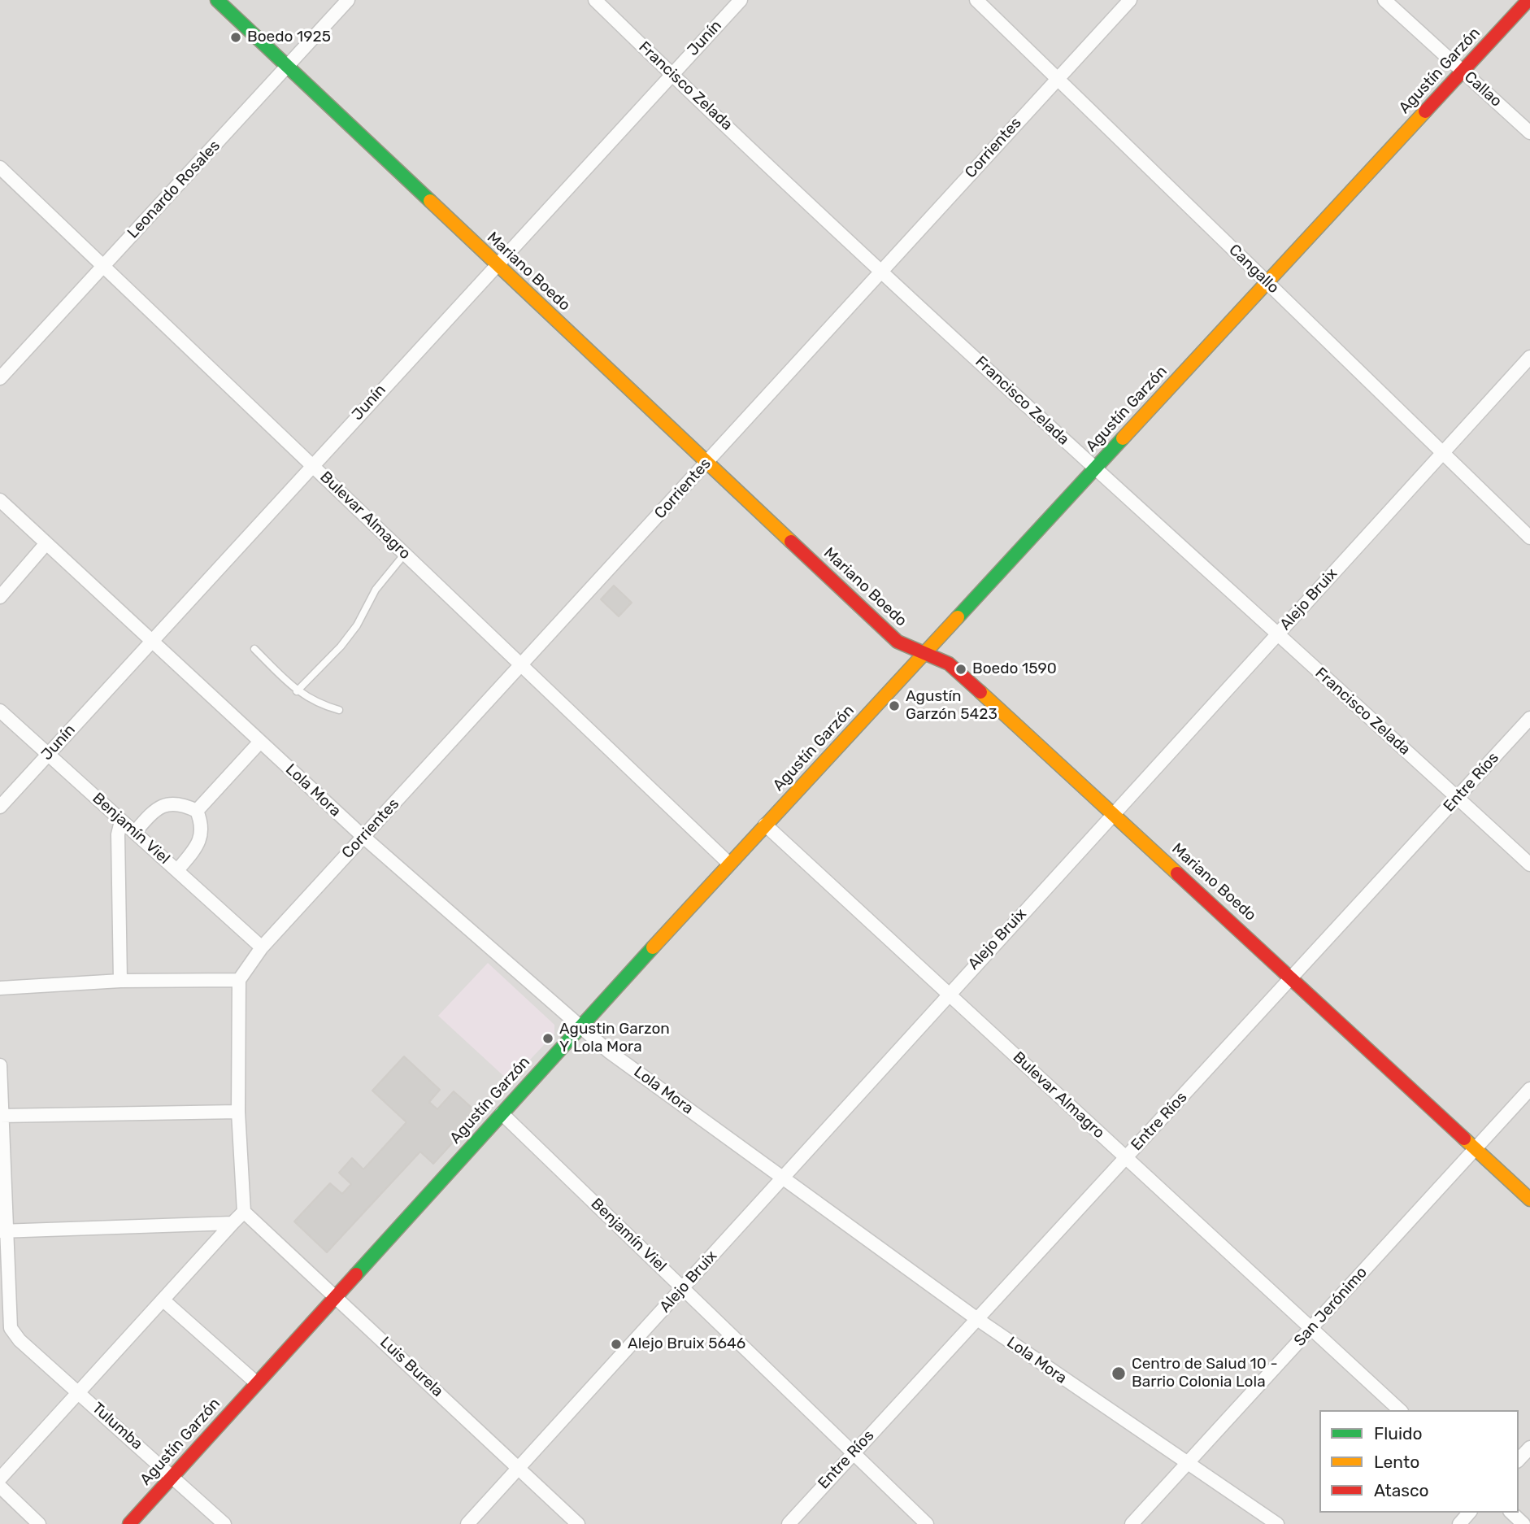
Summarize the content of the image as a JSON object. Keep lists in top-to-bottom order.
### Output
{
  "streets": {
    "street": [
      "Junín",
      "Agustín Garzón",
      "Francisco Zelada",
      "Callao",
      "Corrientes",
      "Leonardo Rosales",
      "Cangallo",
      "Mariano Boedo",
      "Bulevar Almagro",
      "Alejo Bruix",
      "Entre Ríos",
      "Lola Mora",
      "Benjamín Viel",
      "San Jerónimo",
      "Luis Burela",
      "Tulumba"
    ]
  },
  "crossings": [
    ["Junín", "Francisco Zelada"],
    ["Junín", "Mariano Boedo"],
    ["Junín", "Bulevar Almagro"],
    ["Junín", "Lola Mora"],
    ["Junín", "Benjamín Viel"],
    ["Agustín Garzón", "Francisco Zelada"],
    ["Agustín Garzón", "Callao"],
    ["Agustín Garzón", "Cangallo"],
    ["Agustín Garzón", "Mariano Boedo"],
    ["Agustín Garzón", "Bulevar Almagro"],
    ["Agustín Garzón", "Lola Mora"],
    ["Agustín Garzón", "Benjamín Viel"],
    ["Agustín Garzón", "Luis Burela"],
    ["Agustín Garzón", "Tulumba"],
    ["Francisco Zelada", "Corrientes"],
    ["Francisco Zelada", "Alejo Bruix"],
    ["Francisco Zelada", "Entre Ríos"],
    ["Corrientes", "Cangallo"],
    ["Corrientes", "Mariano Boedo"],
    ["Corrientes", "Bulevar Almagro"],
    ["Corrientes", "Lola Mora"],
    ["Corrientes", "Benjamín Viel"],
    ["Leonardo Rosales", "Mariano Boedo"],
    ["Leonardo Rosales", "Bulevar Almagro"],
    ["Cangallo", "Alejo Bruix"],
    ["Mariano Boedo", "Alejo Bruix"],
    ["Mariano Boedo", "Entre Ríos"],
    ["Mariano Boedo", "San Jerónimo"],
    ["Bulevar Almagro", "Alejo Bruix"],
    ["Bulevar Almagro", "Entre Ríos"],
    ["Bulevar Almagro", "San Jerónimo"],
    ["Alejo Bruix", "Lola Mora"],
    ["Alejo Bruix", "Benjamín Viel"],
    ["Alejo Bruix", "Luis Burela"],
    ["Entre Ríos", "Lola Mora"],
    ["Entre Ríos", "Benjamín Viel"],
    ["Lola Mora", "San Jerónimo"]
  ],
  "places": [
    "Boedo 1925",
    "Boedo 1590",
    "Agustín Garzón 5423",
    "Agustin Garzon Y Lola Mora",
    "Alejo Bruix 5646",
    "Centro de Salud 10 - Barrio Colonia Lola"
  ],
  "legend": ["Fluido", "Lento", "Atasco"]
}
